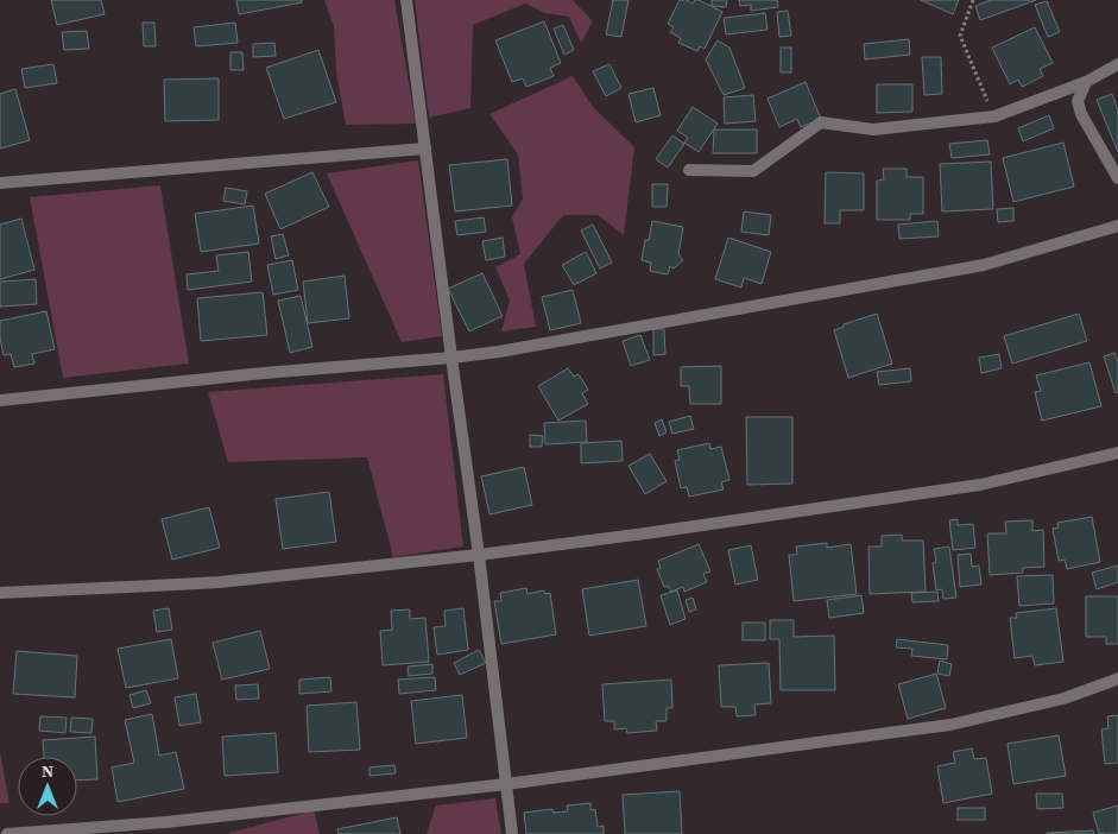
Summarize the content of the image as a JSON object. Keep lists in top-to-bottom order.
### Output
{
  "north": "top"
}
